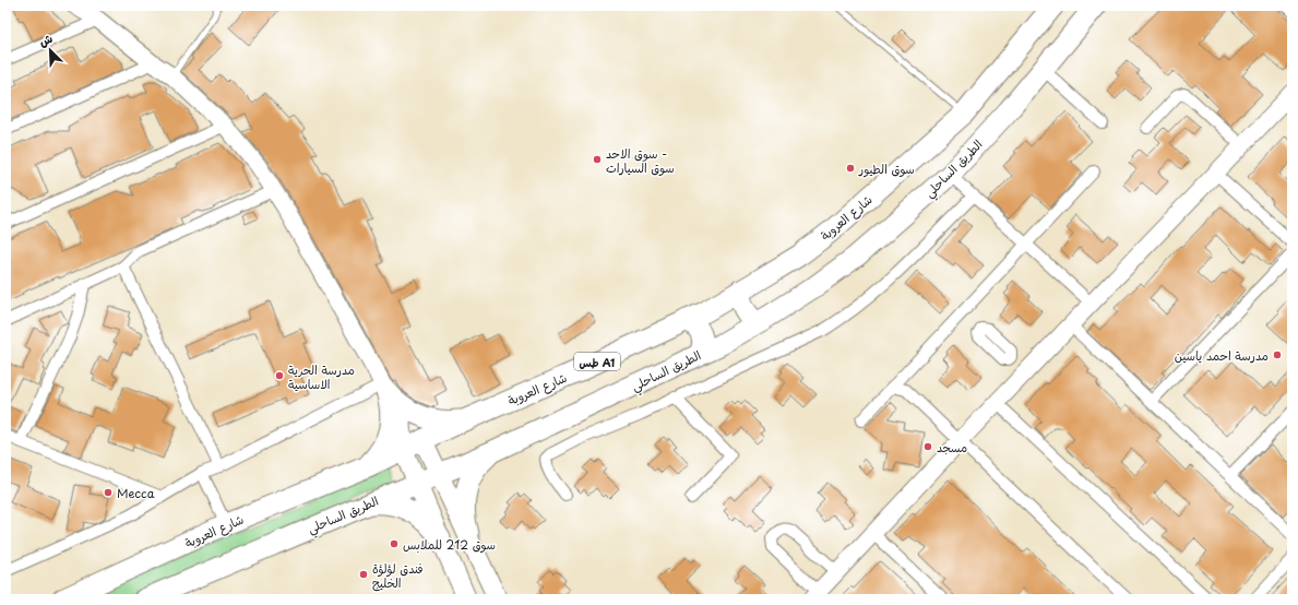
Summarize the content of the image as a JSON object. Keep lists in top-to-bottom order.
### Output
{
  "streets": {
    "highway": ["الطريق الساحلي", "شارع العروبة", "طس A1"]
  },
  "places": [
    "سوق الاحد - سوق السيارات",
    "سوق الطيور",
    "مدرسة احمد ياسين",
    "مدرسة الحرية الاساسية",
    "مسجد",
    "Mecca",
    "سوق 212 للملابس",
    "فندق لؤلؤة الخليج"
  ],
  "north": "top left"
}
